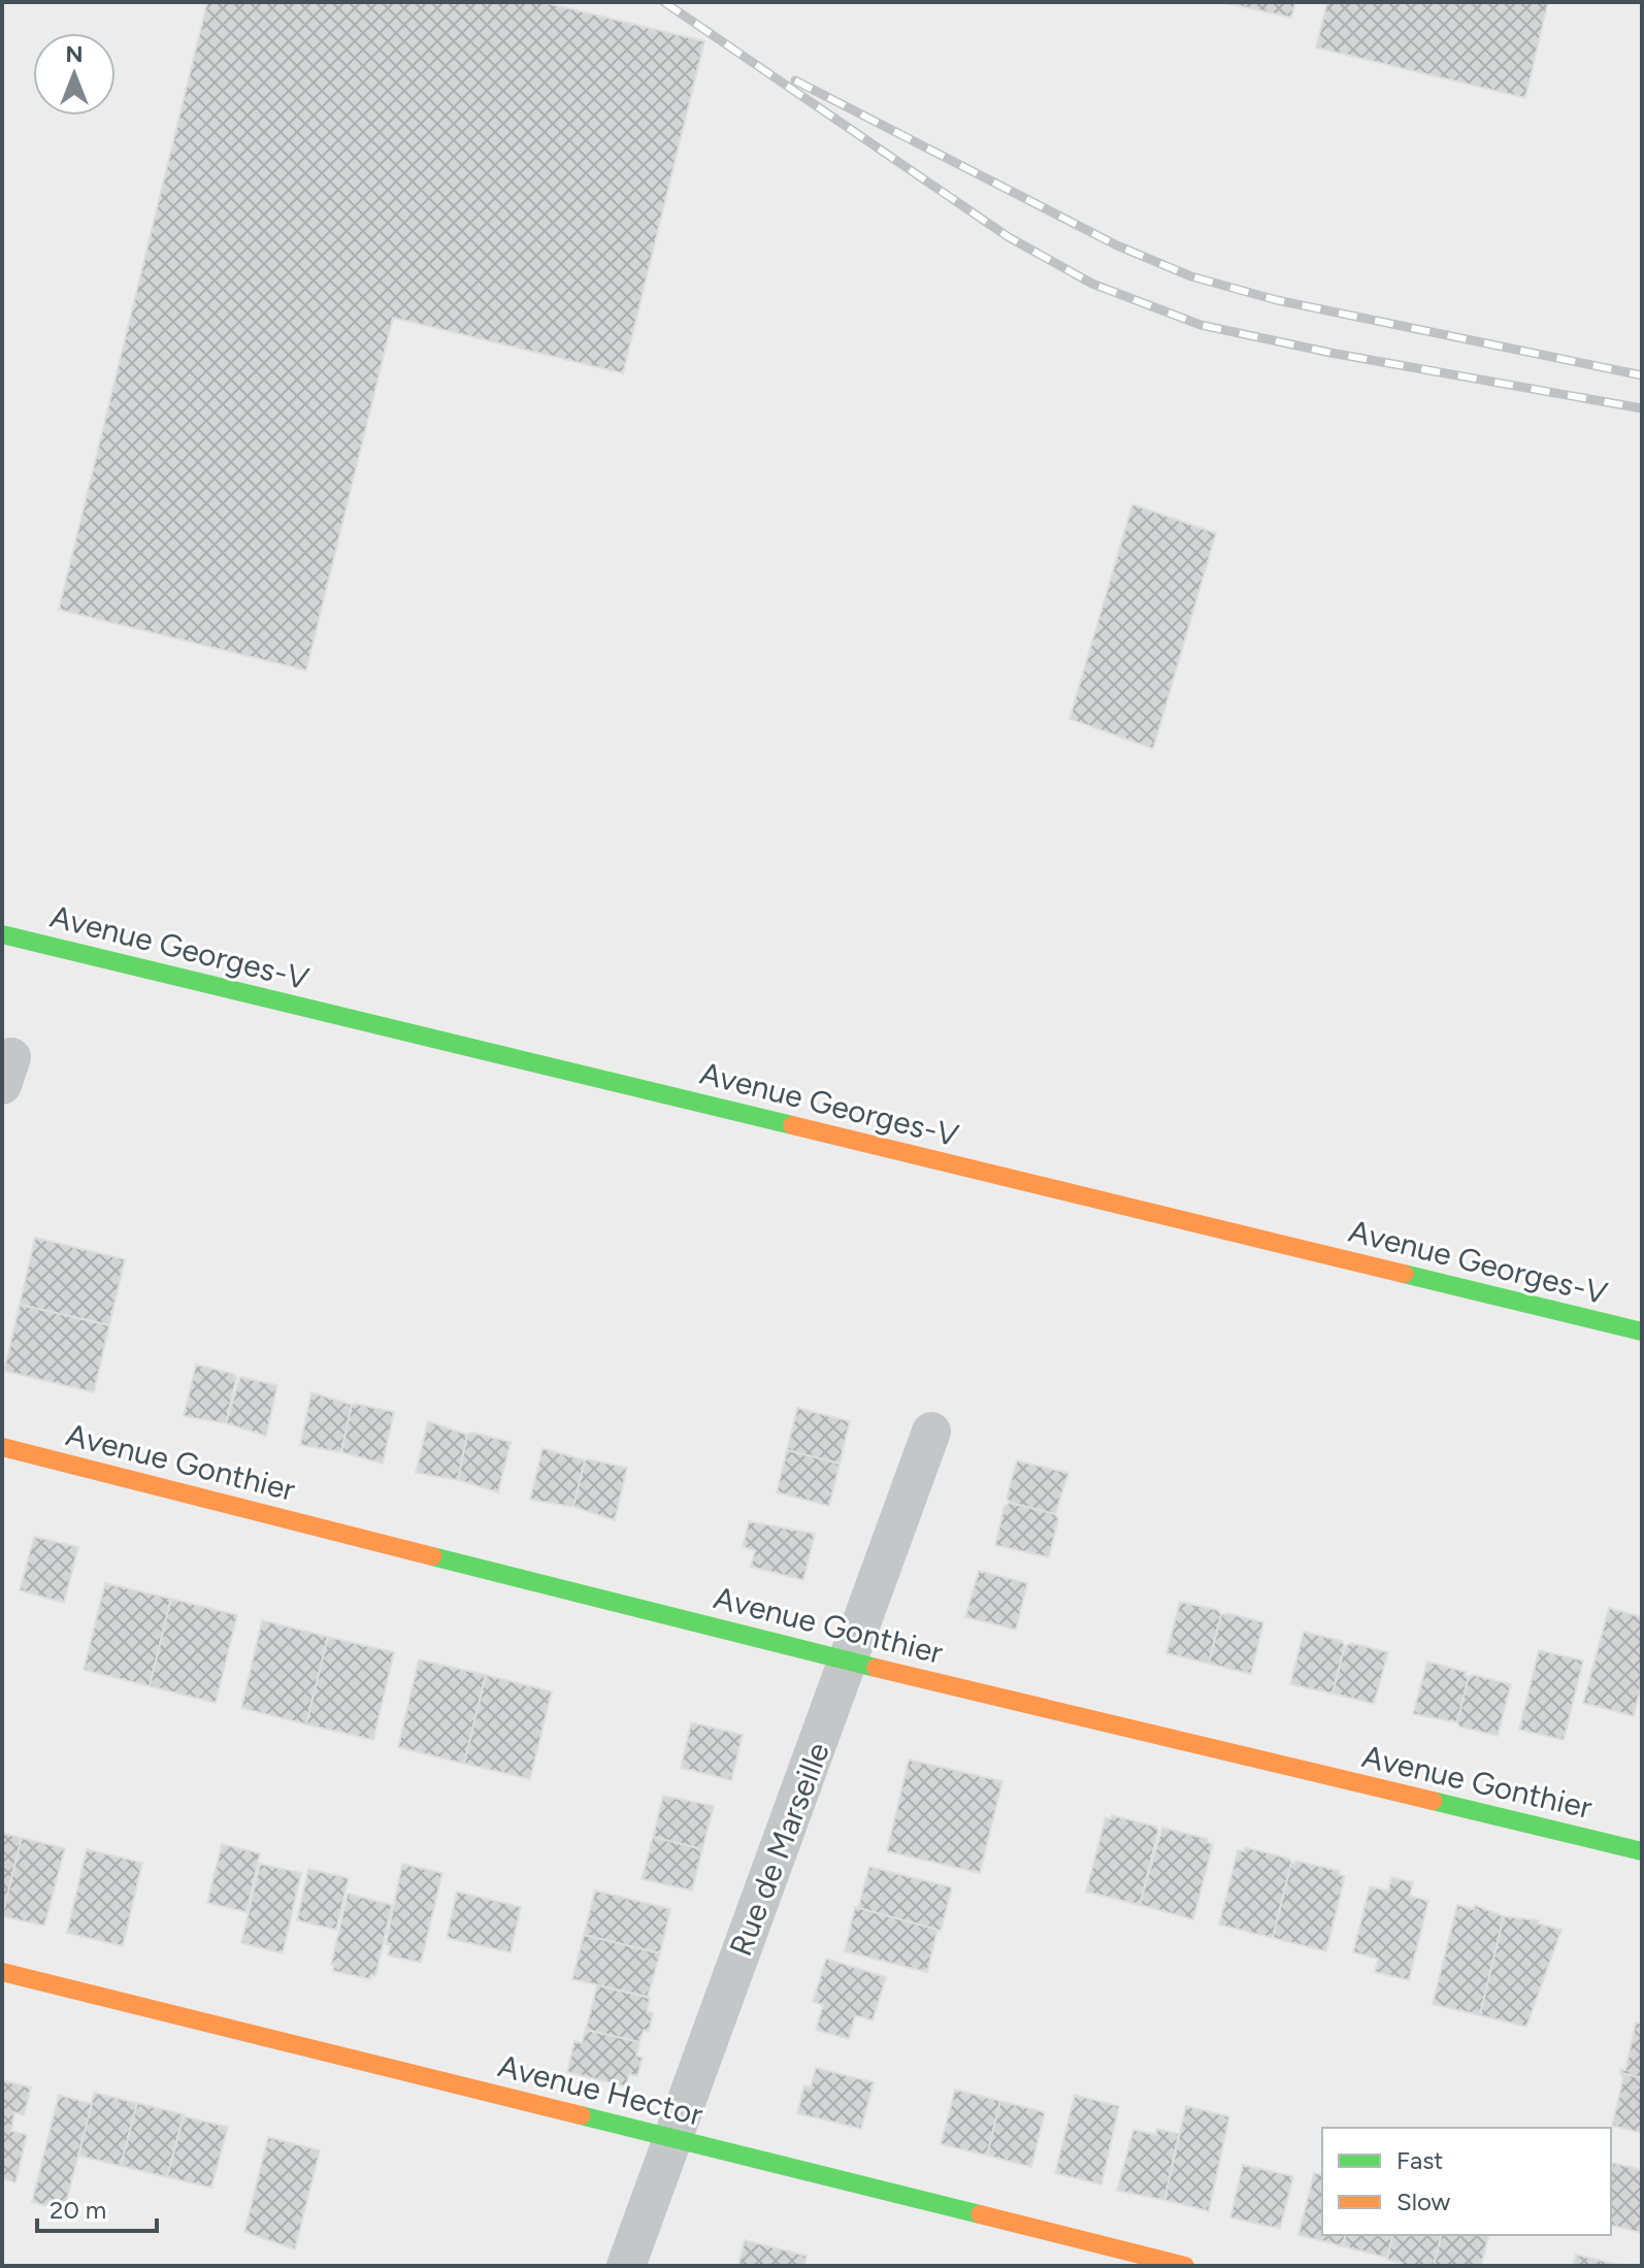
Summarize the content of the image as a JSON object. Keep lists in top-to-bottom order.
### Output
{
  "streets": {
    "street": [
      "Avenue Georges-V",
      "Avenue Gonthier",
      "Rue de Marseille",
      "Avenue Hector"
    ]
  },
  "crossings": [
    ["Avenue Gonthier", "Rue de Marseille"],
    ["Rue de Marseille", "Avenue Hector"]
  ],
  "legend": ["Fast", "Slow"],
  "scale_bar": "20 m",
  "north": "top"
}
